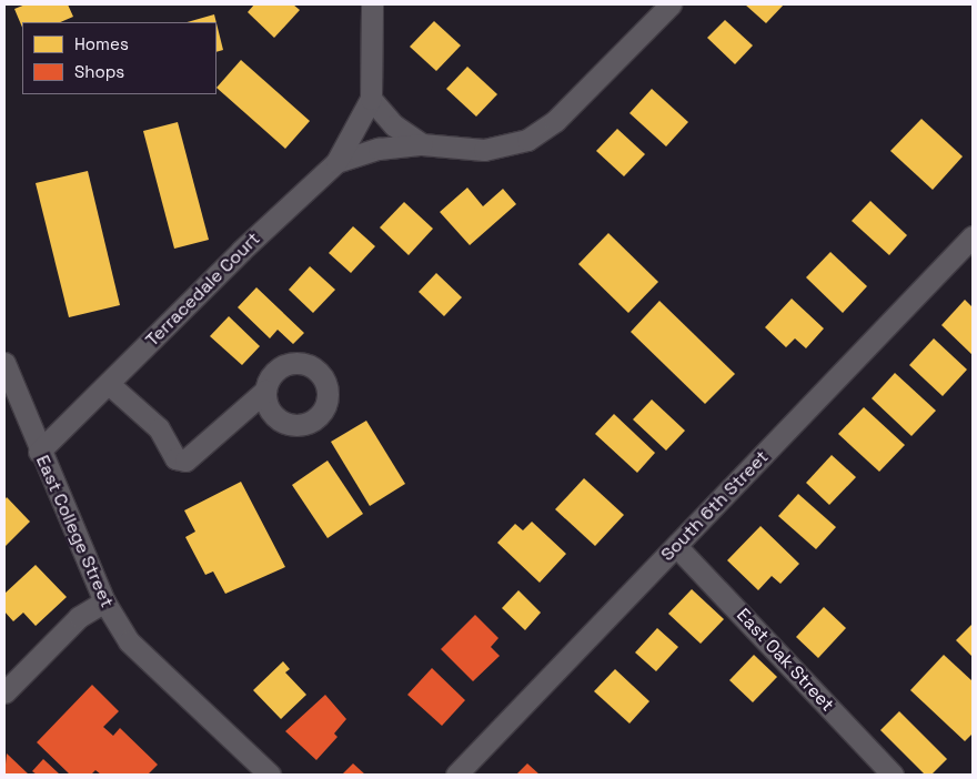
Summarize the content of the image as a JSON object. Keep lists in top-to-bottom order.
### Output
{
  "streets": {
    "street": [
      "Terracedale Court",
      "South 6th Street",
      "East College Street",
      "East Oak Street"
    ]
  },
  "crossings": [
    ["Terracedale Court", "East College Street"],
    ["South 6th Street", "East Oak Street"]
  ],
  "legend": ["Homes", "Shops"]
}
